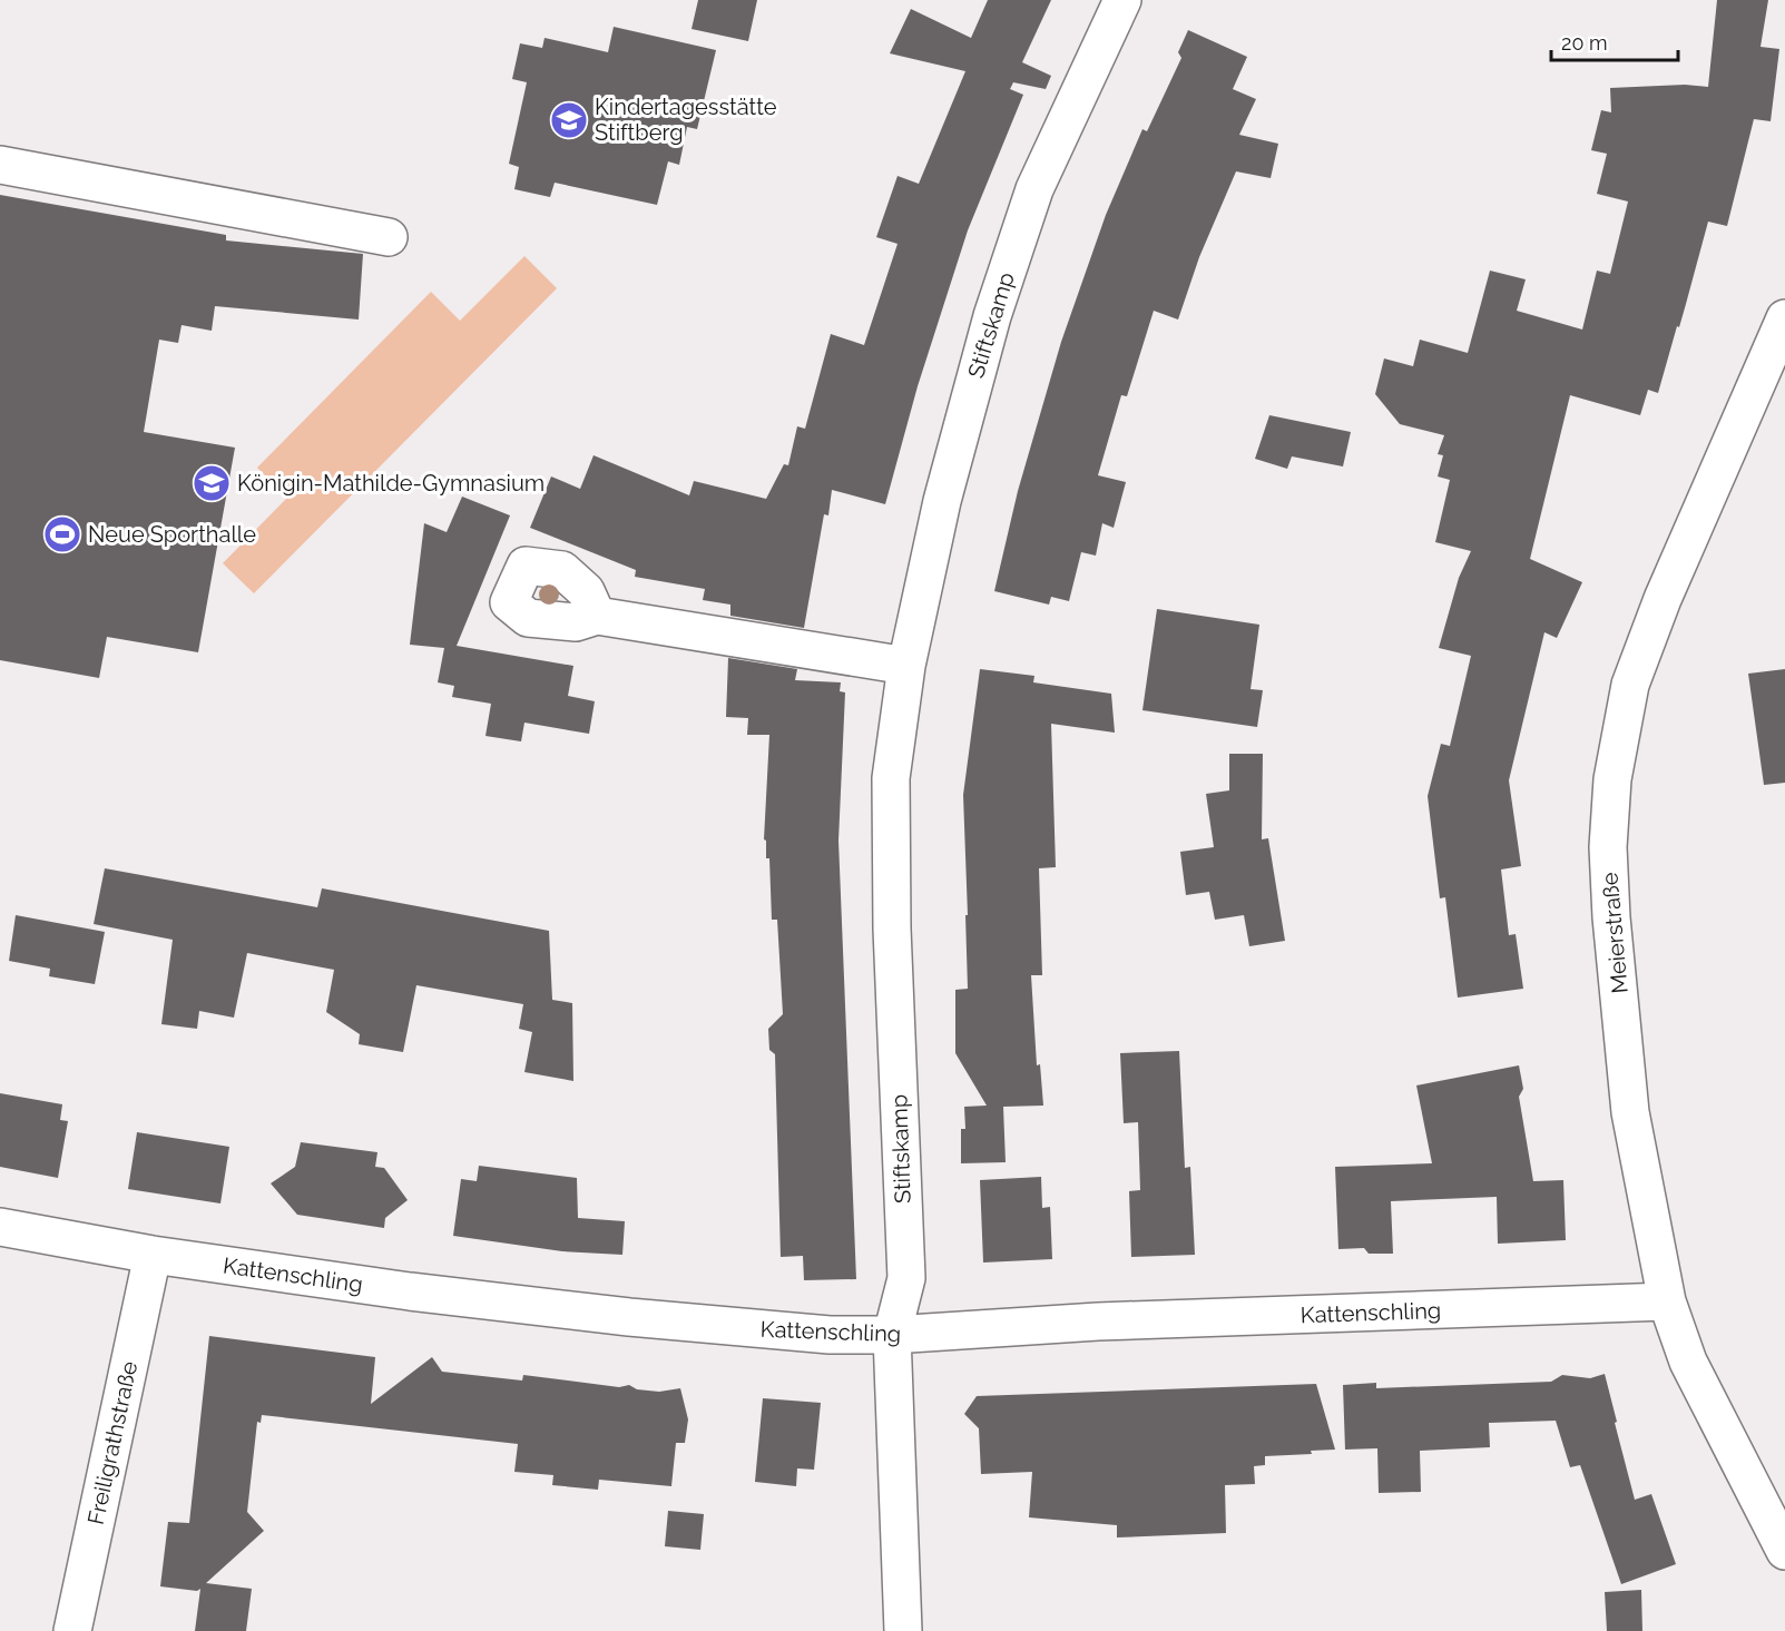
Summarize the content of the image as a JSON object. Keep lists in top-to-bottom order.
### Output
{
  "streets": {
    "street": [
      "Stiftskamp",
      "Meierstraße",
      "Kattenschling",
      "Freiligrathstraße"
    ]
  },
  "crossings": [
    ["Stiftskamp", "Kattenschling"],
    ["Meierstraße", "Kattenschling"],
    ["Kattenschling", "Freiligrathstraße"]
  ],
  "places": {
    "school or university": ["Kindertagesstätte Stiftberg", "Königin-Mathilde-Gymnasium"],
    "sports": ["Neue Sporthalle"]
  },
  "scale_bar": "20 m"
}
